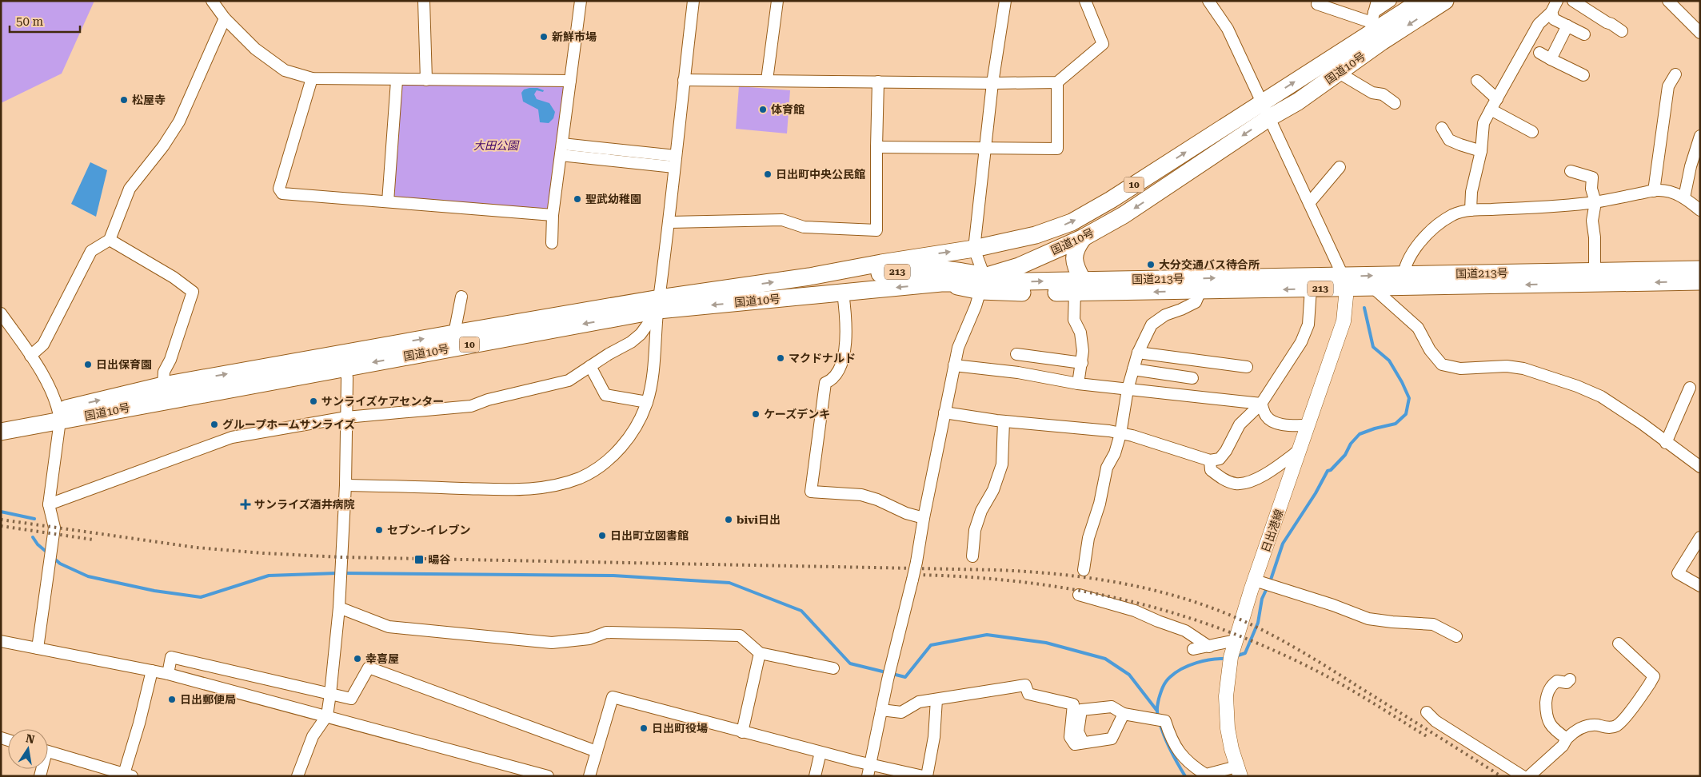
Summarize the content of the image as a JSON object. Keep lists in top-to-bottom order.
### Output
{
  "streets": {
    "highway": [
      "国道10号",
      "10",
      "213",
      "国道213号"
    ],
    "main road": ["日出港線"]
  },
  "crossings": [
    ["国道10号", "国道213号"],
    ["国道213号", "日出港線"]
  ],
  "parks": ["大田公園"],
  "places": {
    "other": [
      "新鮮市場",
      "松屋寺",
      "体育館",
      "日出町中央公民館",
      "聖武幼稚園",
      "大分交通バス待合所",
      "マクドナルド",
      "日出保育園",
      "サンライズケアセンター",
      "ケーズデンキ",
      "グループホームサンライズ",
      "bivi日出",
      "セブン-イレブン",
      "日出町立図書館",
      "幸喜屋",
      "日出郵便局",
      "日出町役場"
    ],
    "health": ["サンライズ酒井病院"],
    "transit": ["暘谷"]
  },
  "scale_bar": "50 m",
  "north": "top"
}
